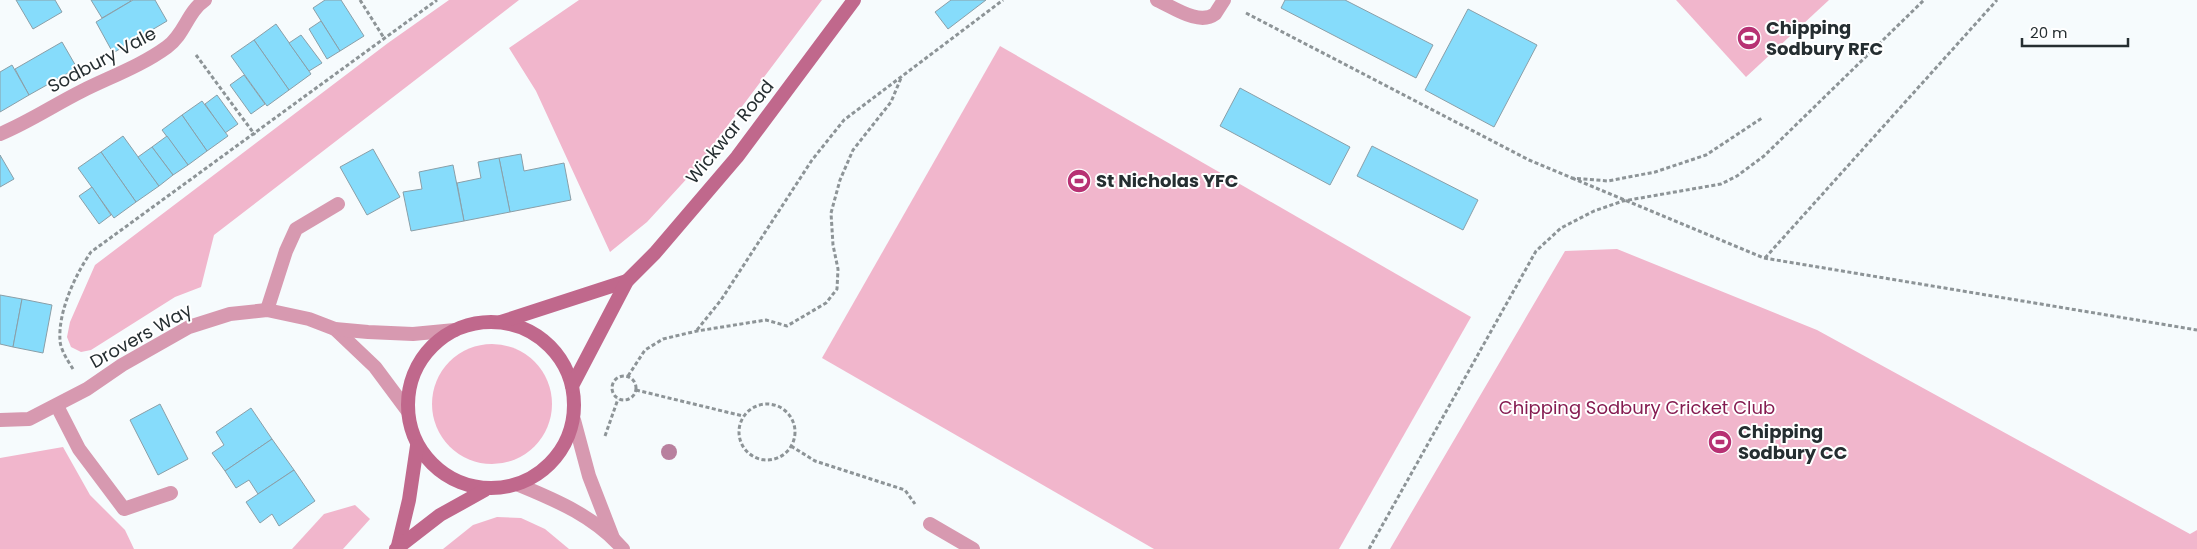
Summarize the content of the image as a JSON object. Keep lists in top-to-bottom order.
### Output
{
  "streets": {
    "main road": ["Wickwar Road"],
    "street": ["Sodbury Vale", "Drovers Way"]
  },
  "crossings": [
    ["Wickwar Road", "Drovers Way"]
  ],
  "parks": ["Chipping Sodbury Cricket Club"],
  "places": {
    "sports": ["Chipping Sodbury RFC", "St Nicholas YFC", "Chipping Sodbury CC"]
  },
  "scale_bar": "20 m"
}
